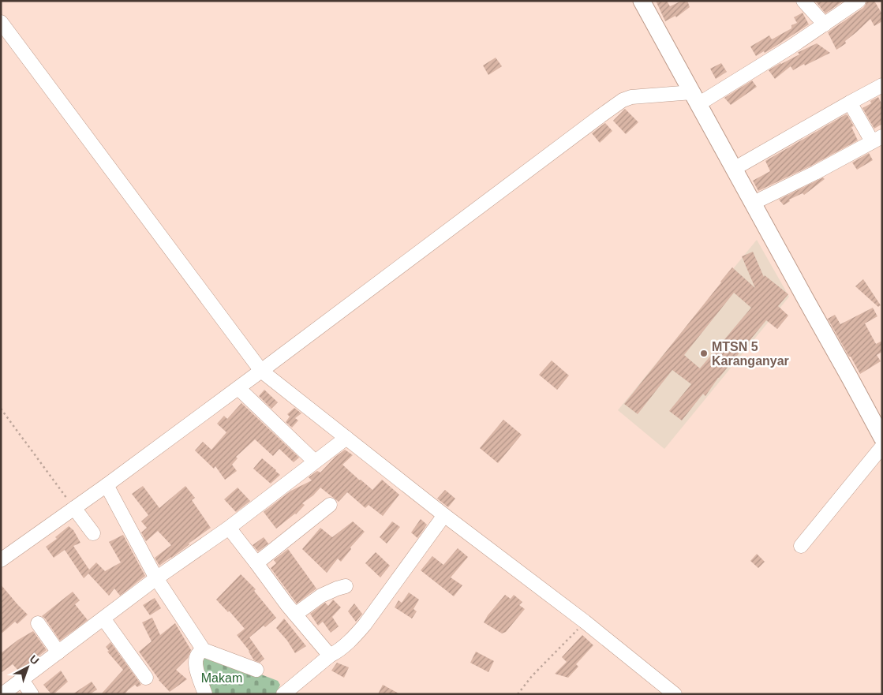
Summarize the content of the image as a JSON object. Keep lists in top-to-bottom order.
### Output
{
  "parks": ["Makam"],
  "places": ["MTSN 5 Karanganyar"],
  "north": "top right"
}
